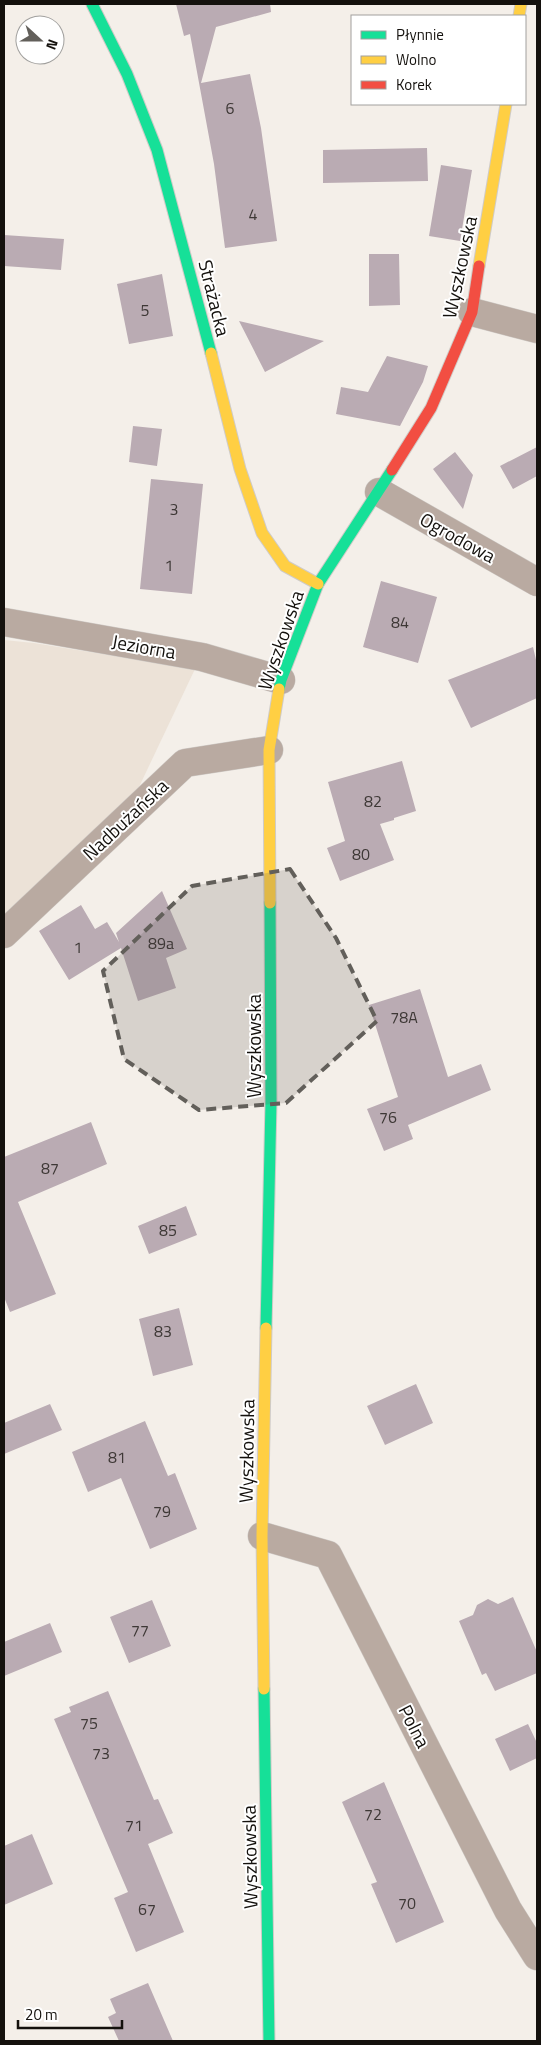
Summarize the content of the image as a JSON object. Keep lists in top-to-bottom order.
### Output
{
  "streets": {
    "street": [
      "Wyszkowska",
      "Strażacka",
      "Ogrodowa",
      "Jeziorna",
      "Nadbużańska",
      "Polna"
    ]
  },
  "crossings": [
    ["Wyszkowska", "Strażacka"],
    ["Wyszkowska", "Ogrodowa"],
    ["Wyszkowska", "Jeziorna"],
    ["Wyszkowska", "Nadbużańska"],
    ["Wyszkowska", "Polna"]
  ],
  "house_numbers": [
    "6",
    "4",
    "5",
    "3",
    "1",
    "84",
    "82",
    "80",
    "89a",
    "1",
    "78A",
    "76",
    "87",
    "85",
    "83",
    "81",
    "79",
    "77",
    "75",
    "73",
    "72",
    "71",
    "70",
    "67"
  ],
  "legend": ["Płynnie", "Wolno", "Korek"],
  "scale_bar": "20 m",
  "north": "right"
}
